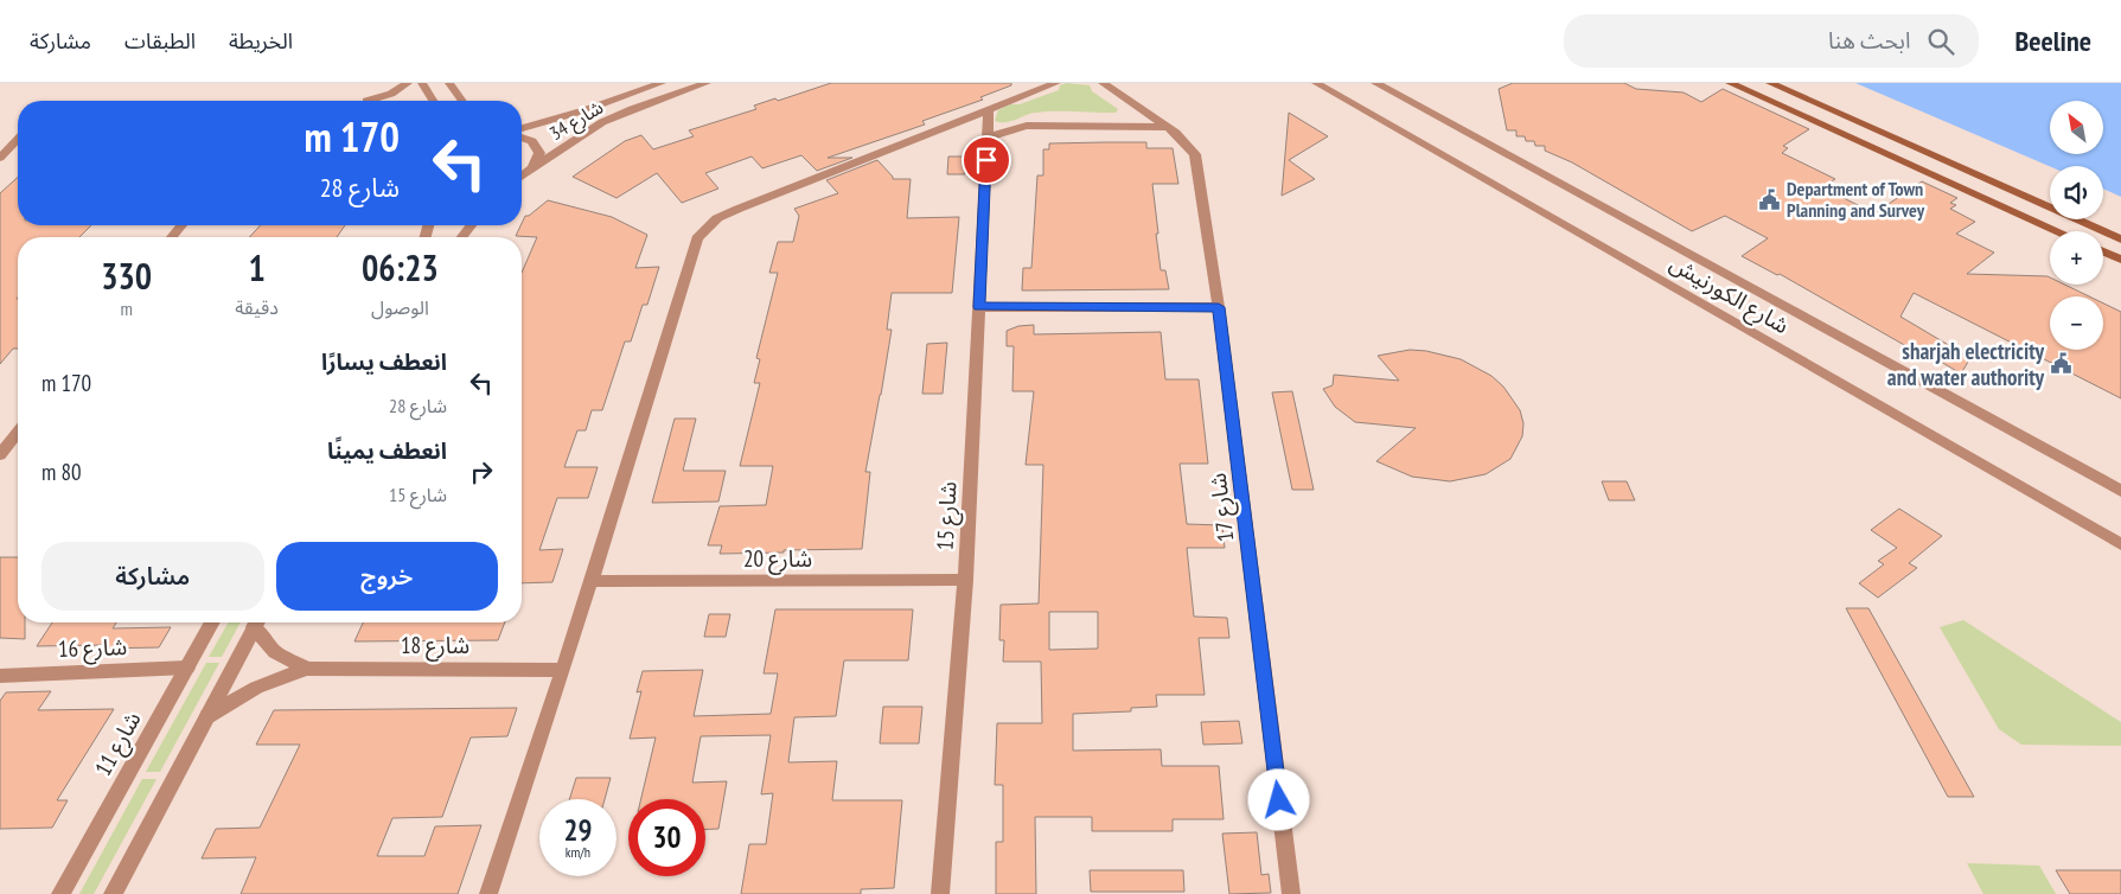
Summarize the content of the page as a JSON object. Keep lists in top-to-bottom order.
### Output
{
  "streets": {
    "street": [
      "شارع 34",
      "شارع الكورنيش",
      "شارع 17",
      "شارع 15",
      "شارع 20",
      "شارع 18",
      "شارع 16",
      "شارع 11"
    ]
  },
  "crossings": [
    ["شارع 15", "شارع 20"],
    ["شارع 16", "شارع 11"]
  ],
  "places": {
    "public building": ["Department of Town Planning and Survey", "sharjah electricity and water authority"]
  },
  "north": "top left",
  "page": {
    "header": "Beeline",
    "search": "ابحث هنا",
    "nav": ["الخريطة", "الطبقات", "مشاركة"],
    "map_buttons": ["+", "−"],
    "turn": ["170 m", "شارع 28"],
    "eta": [
      "06:23",
      "الوصول",
      "1",
      "دقيقة",
      "330",
      "m"
    ],
    "list": [
      {
        "name": "انعطف يسارًا",
        "note": "شارع 28",
        "value": "170 m"
      },
      {
        "name": "انعطف يمينًا",
        "note": "شارع 15",
        "value": "80 m"
      }
    ],
    "buttons": ["خروج", "مشاركة"],
    "speed": "29 km/h",
    "limit": "30"
  }
}
